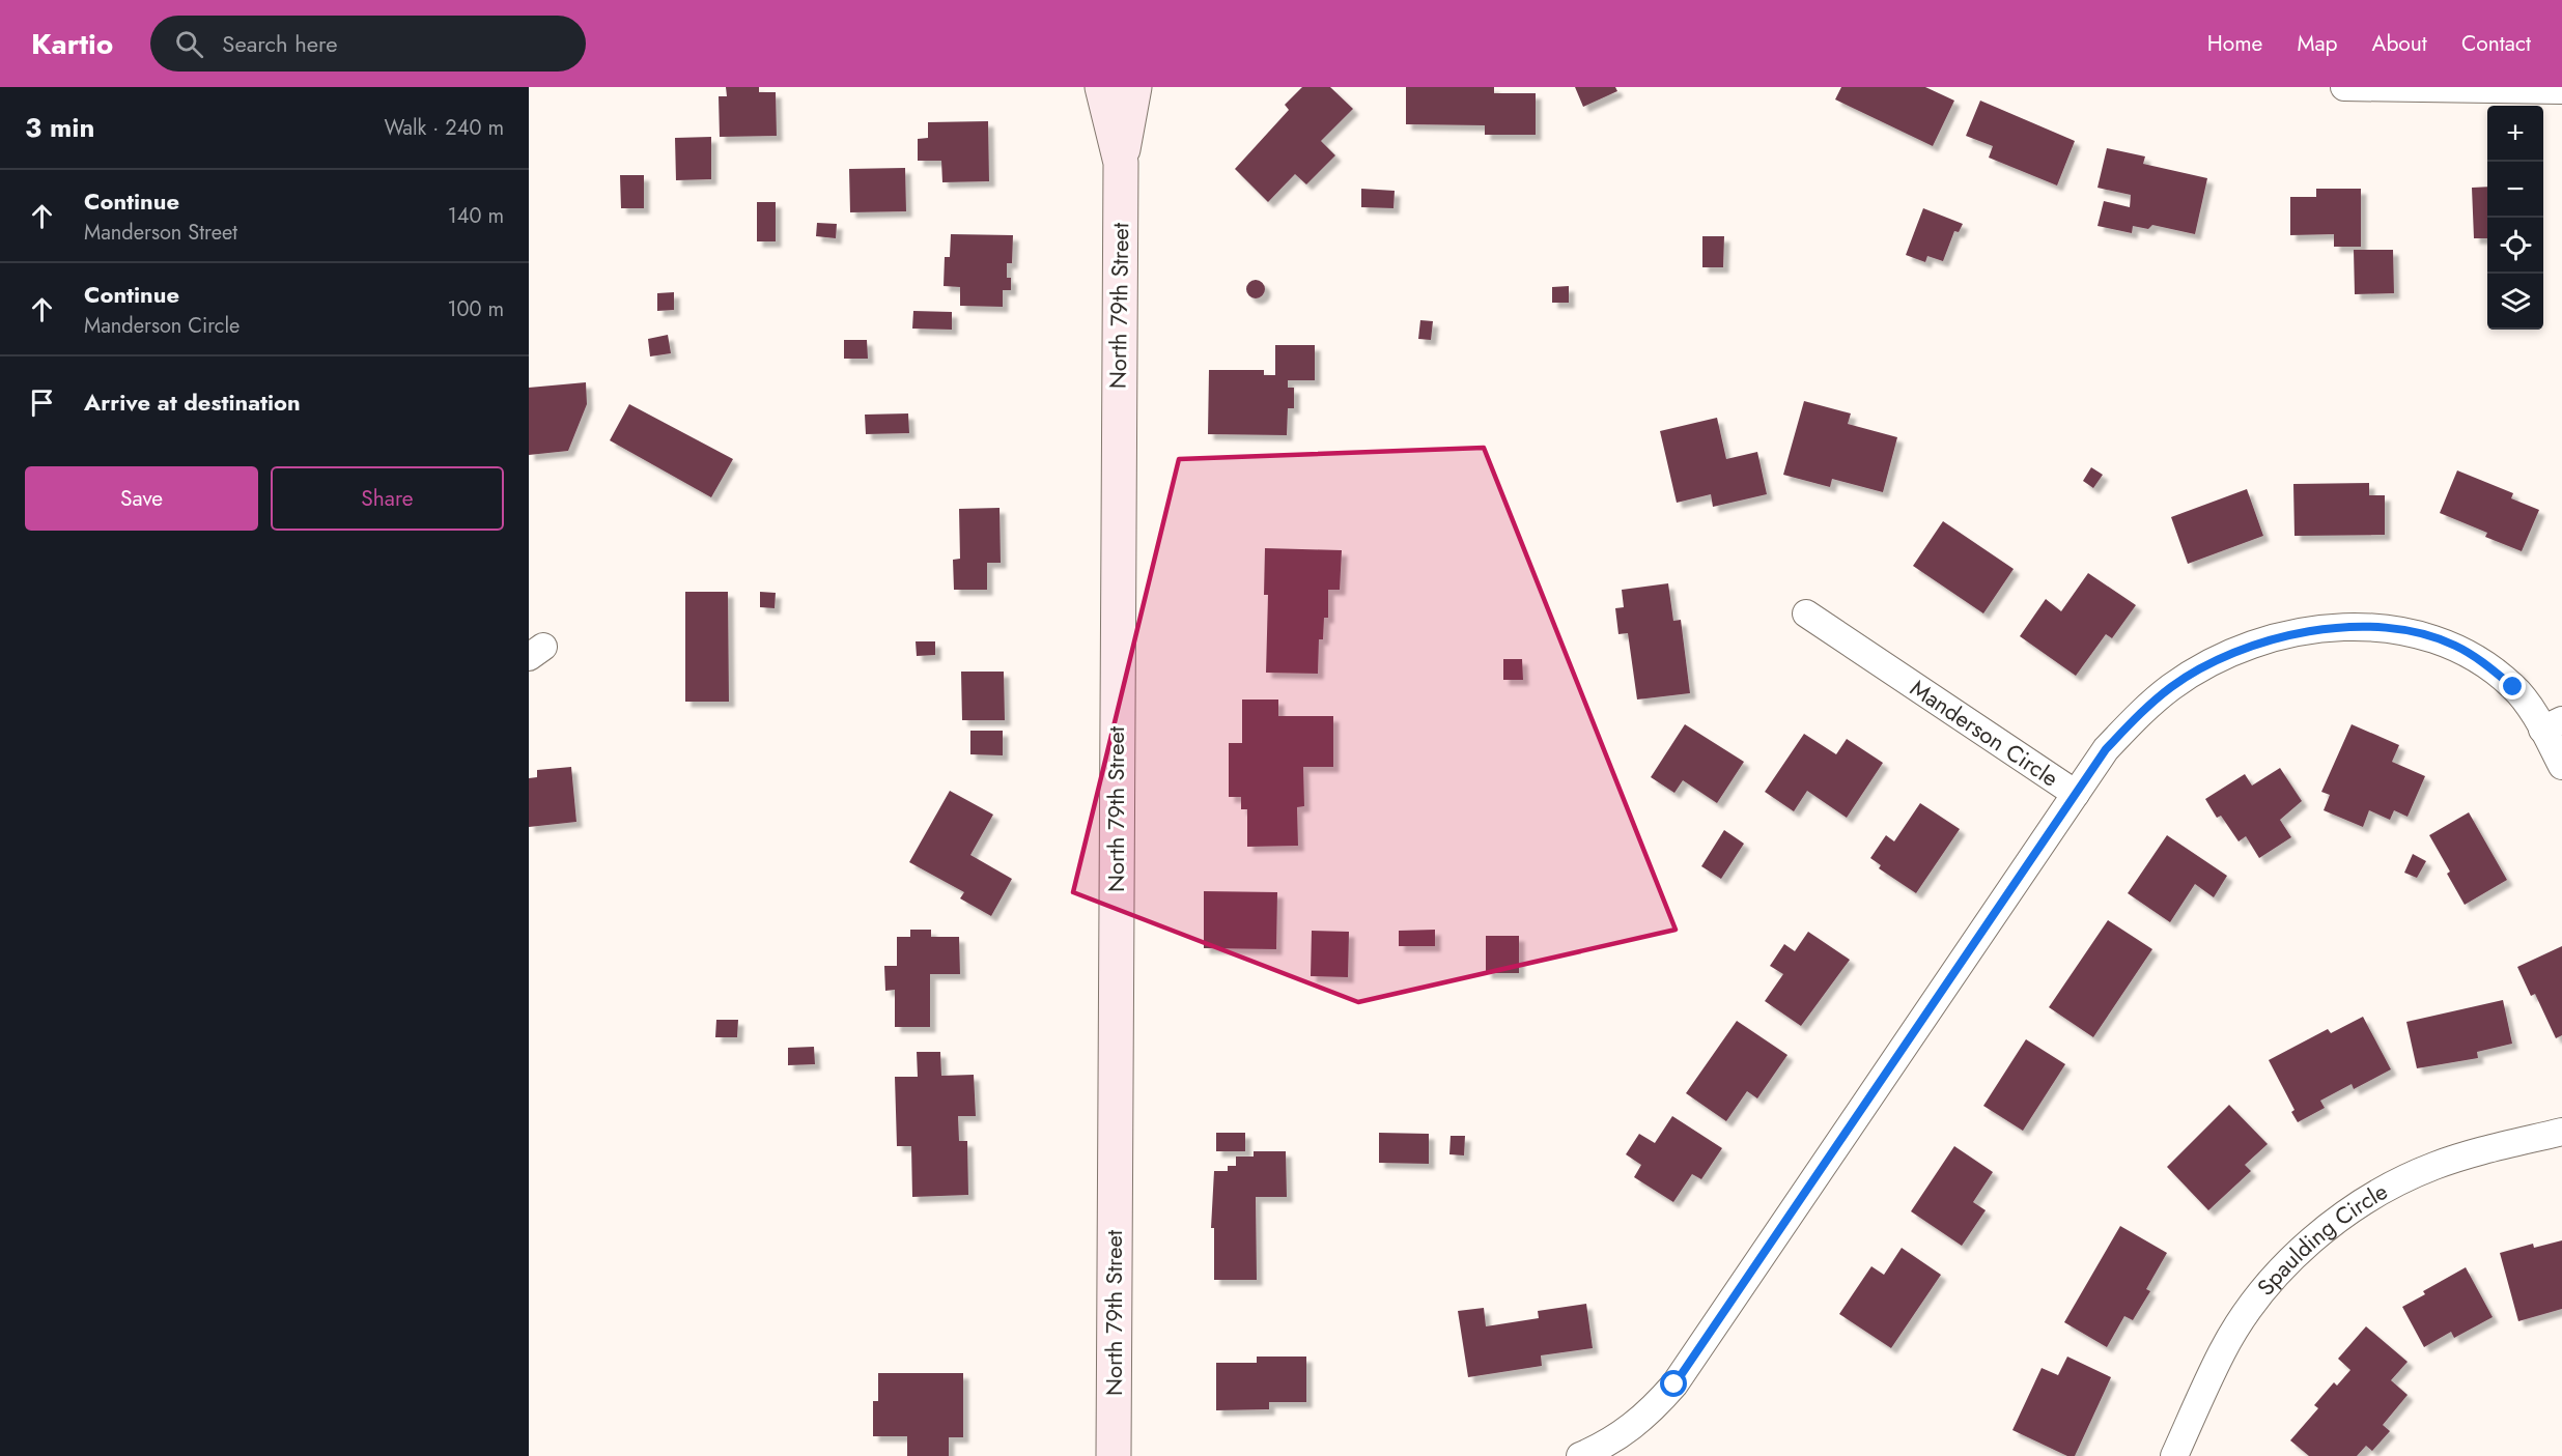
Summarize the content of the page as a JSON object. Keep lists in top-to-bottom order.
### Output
{
  "streets": {
    "street": ["North 79th Street", "Manderson Circle", "Spaulding Circle"]
  },
  "page": {
    "header": "Kartio",
    "search": "Search here",
    "nav": [
      "Home",
      "Map",
      "About",
      "Contact"
    ],
    "heading": ["3 min", "Walk · 240 m"],
    "map_buttons": ["+", "−"],
    "list": [
      ["Continue", "Manderson Street", "140 m"],
      ["Continue", "Manderson Circle", "100 m"],
      "Arrive at destination"
    ],
    "buttons": ["Save", "Share"]
  }
}
